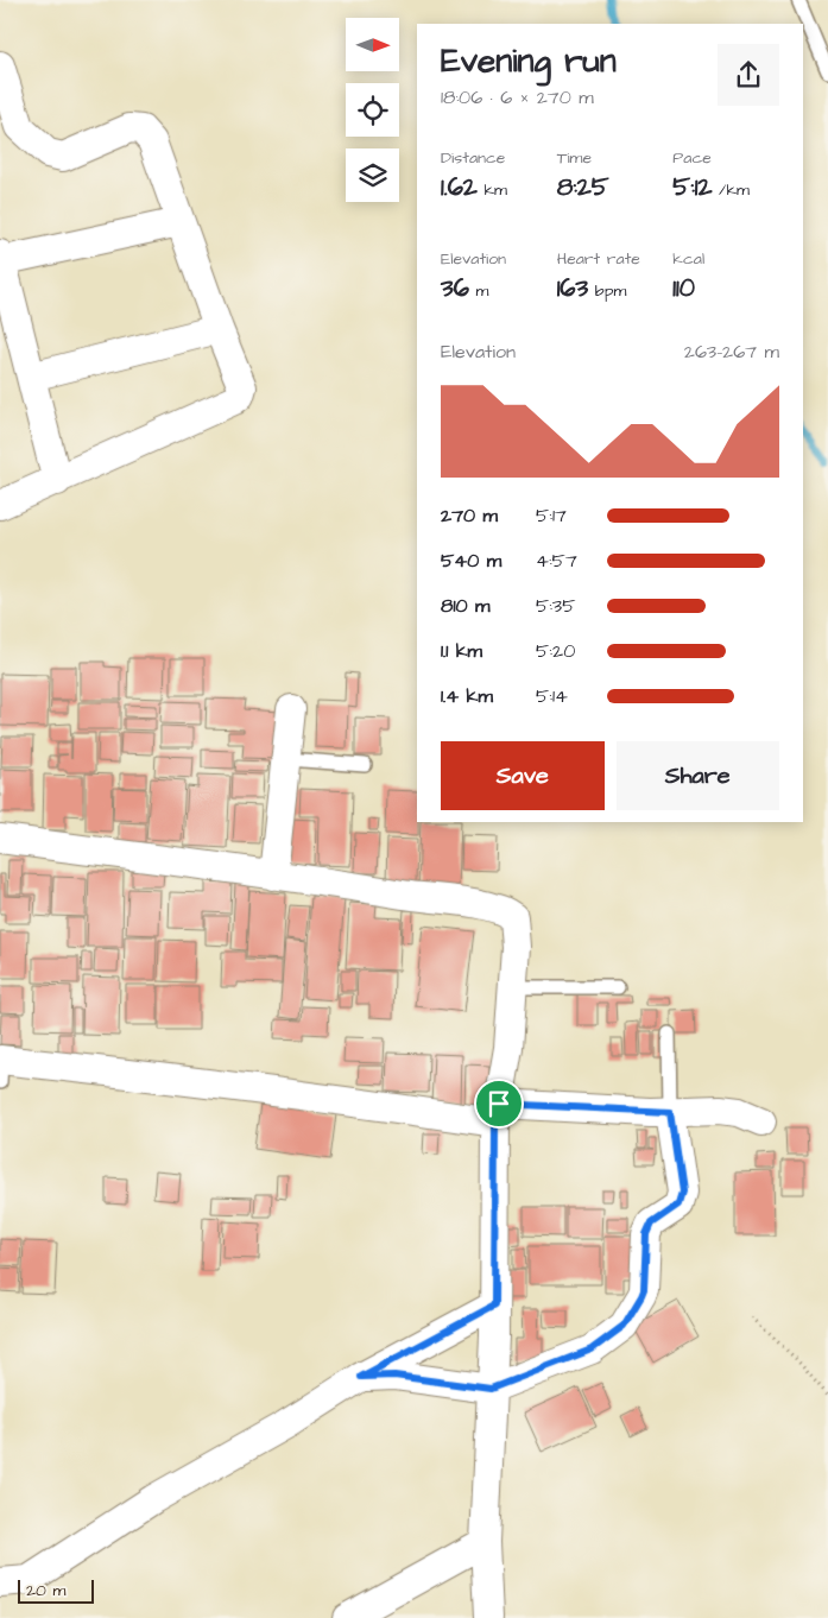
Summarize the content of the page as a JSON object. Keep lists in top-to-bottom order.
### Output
{
  "scale_bar": "20 m",
  "north": "right",
  "page": {
    "heading": ["Evening run", "18:06 · 6 × 270 m"],
    "stats": [
      ["Distance", "1.62 km"],
      ["Time", "8:25"],
      ["Pace", "5:12 /km"],
      ["Elevation", "36 m"],
      ["Heart rate", "163 bpm"],
      ["kcal", "110"]
    ],
    "chart": ["Elevation", "263–267 m"],
    "list": [
      {
        "name": "270 m",
        "note": "5:17"
      },
      {
        "name": "540 m",
        "note": "4:57"
      },
      {
        "name": "810 m",
        "note": "5:35"
      },
      {
        "name": "1.1 km",
        "note": "5:20"
      },
      {
        "name": "1.4 km",
        "note": "5:14"
      }
    ],
    "buttons": ["Save", "Share"],
    "scale": "20 m"
  }
}
